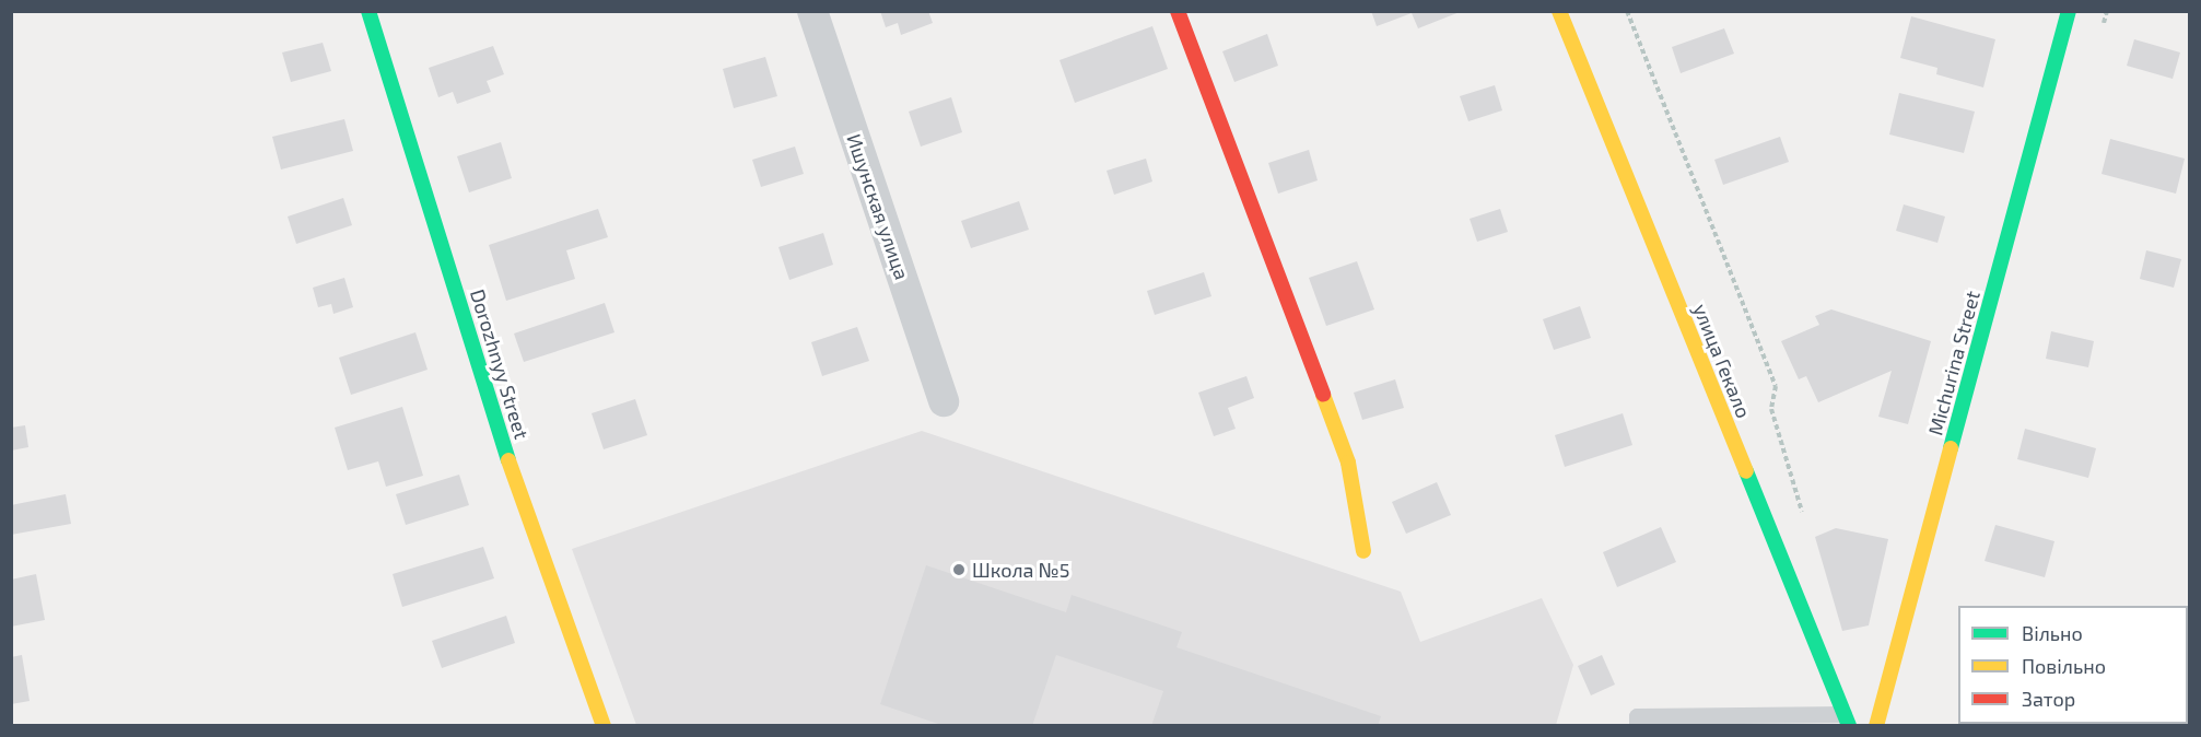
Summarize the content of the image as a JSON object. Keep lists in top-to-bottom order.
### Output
{
  "streets": {
    "main road": ["улица Гекало", "Michurina Street", "Dorozhnyy Street"],
    "street": ["Ишунская улица"]
  },
  "places": ["Школа №5"],
  "legend": ["Вільно", "Повільно", "Затор"]
}
